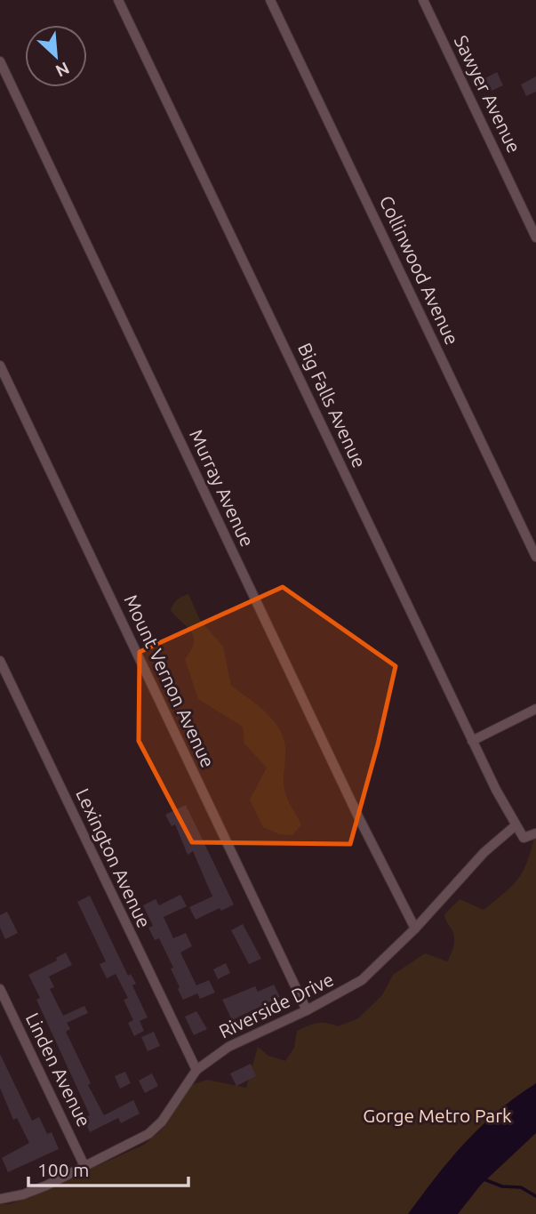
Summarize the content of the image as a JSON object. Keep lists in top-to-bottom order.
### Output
{
  "streets": {
    "street": [
      "Sawyer Avenue",
      "Collinwood Avenue",
      "Big Falls Avenue",
      "Murray Avenue",
      "Mount Vernon Avenue",
      "Lexington Avenue",
      "Riverside Drive",
      "Linden Avenue"
    ]
  },
  "crossings": [
    ["Big Falls Avenue", "Riverside Drive"],
    ["Murray Avenue", "Riverside Drive"],
    ["Mount Vernon Avenue", "Riverside Drive"],
    ["Lexington Avenue", "Riverside Drive"],
    ["Riverside Drive", "Linden Avenue"]
  ],
  "parks": ["Gorge Metro Park"],
  "scale_bar": "100 m",
  "north": "bottom right"
}
